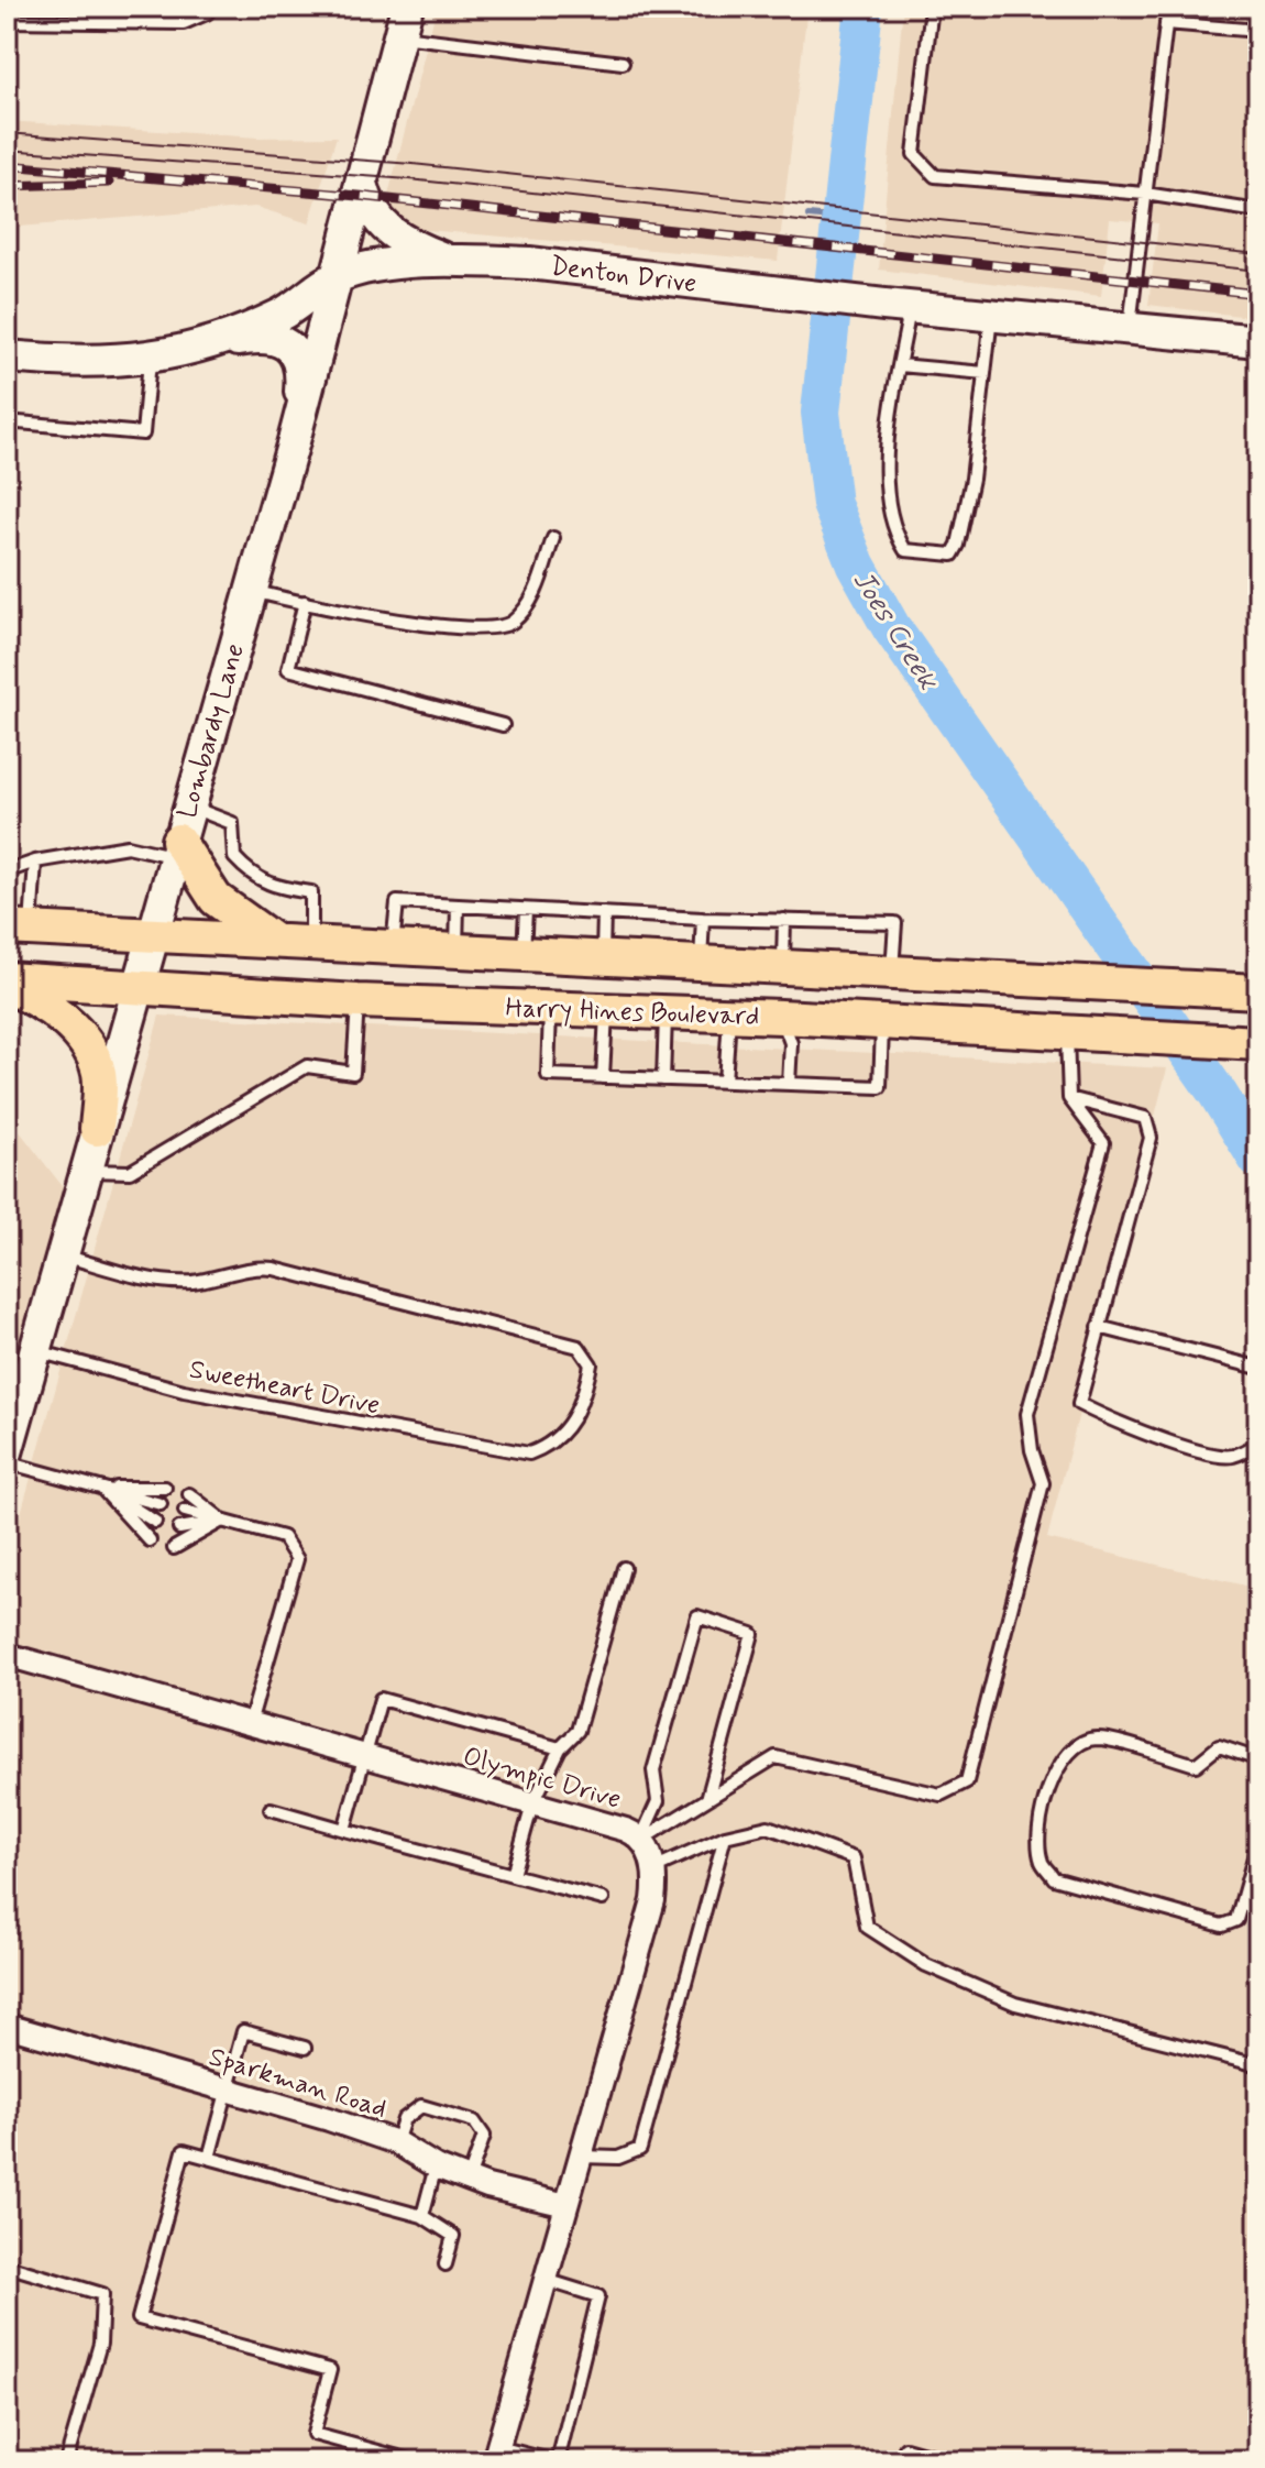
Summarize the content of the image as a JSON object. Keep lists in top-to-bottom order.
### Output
{
  "streets": {
    "main road": ["Denton Drive", "Lombardy Lane", "Harry Hines Boulevard"],
    "street": ["Olympic Drive", "Sparkman Road"],
    "lane": ["Sweetheart Drive"]
  },
  "crossings": [
    ["Denton Drive", "Lombardy Lane"],
    ["Lombardy Lane", "Harry Hines Boulevard"],
    ["Lombardy Lane", "Sweetheart Drive"],
    ["Olympic Drive", "Sparkman Road"]
  ],
  "water": ["Joes Creek"]
}
